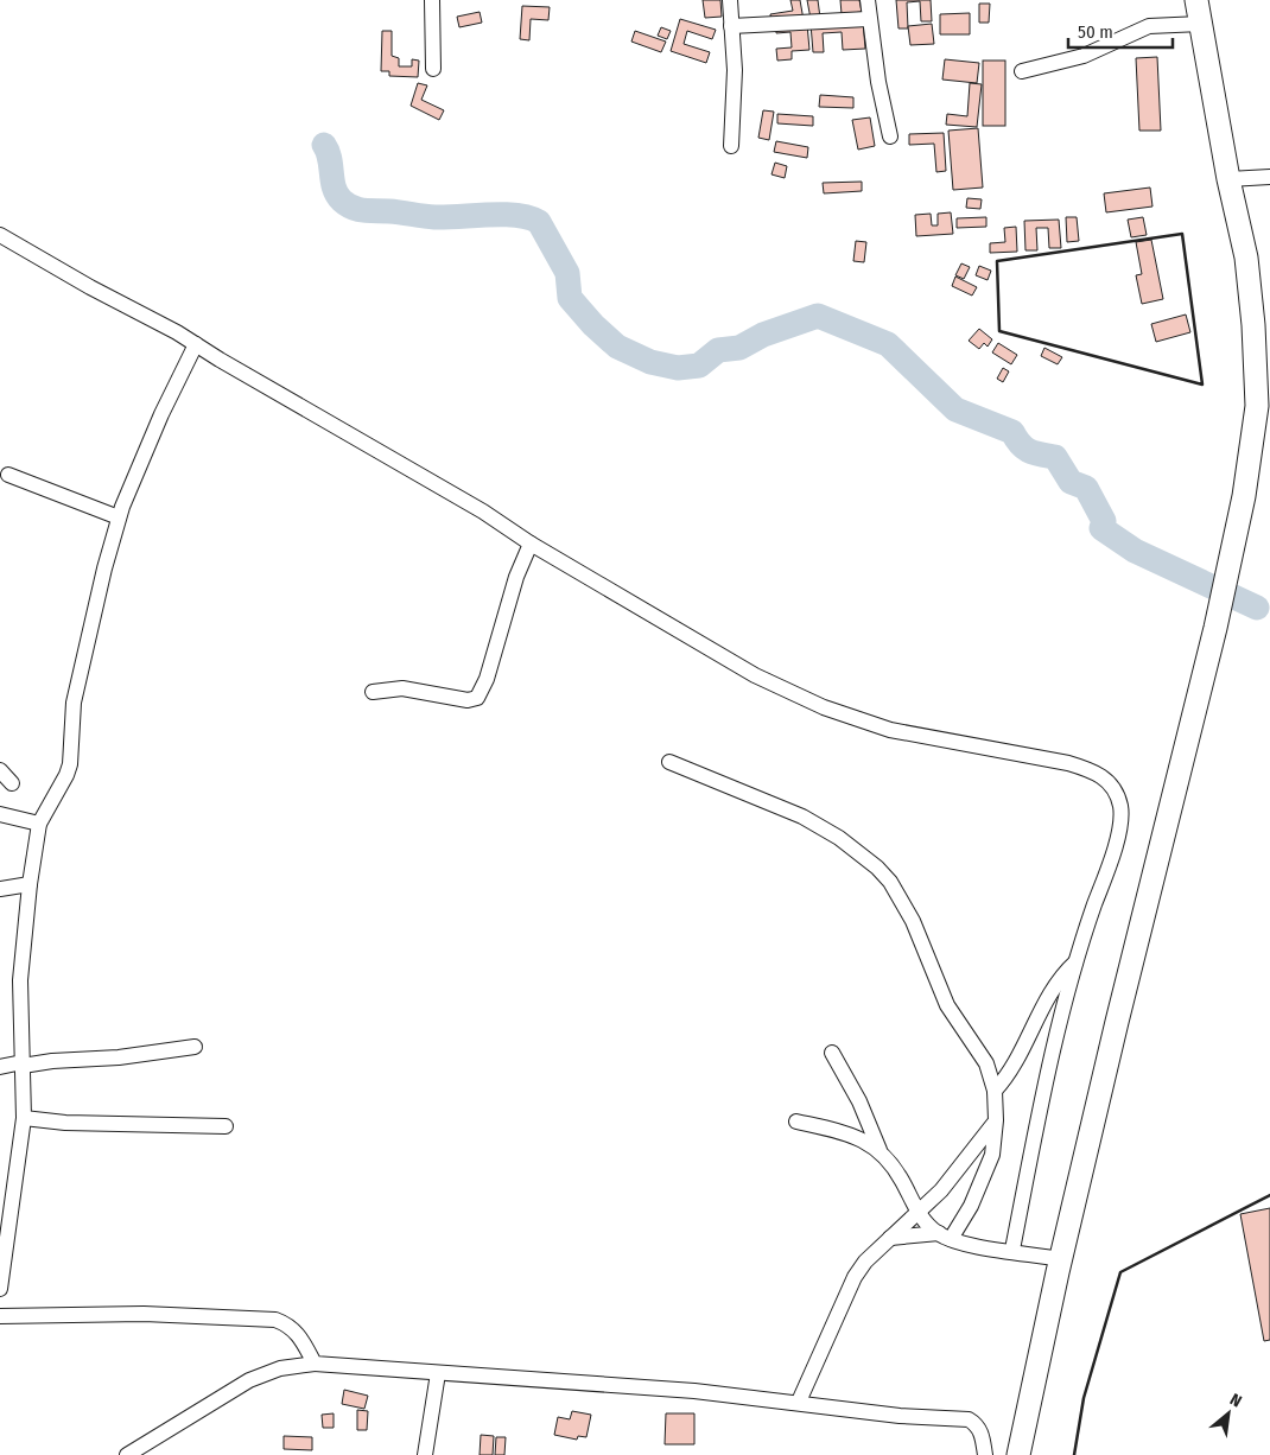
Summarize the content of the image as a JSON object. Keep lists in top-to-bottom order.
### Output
{
  "scale_bar": "50 m",
  "north": "top right"
}
